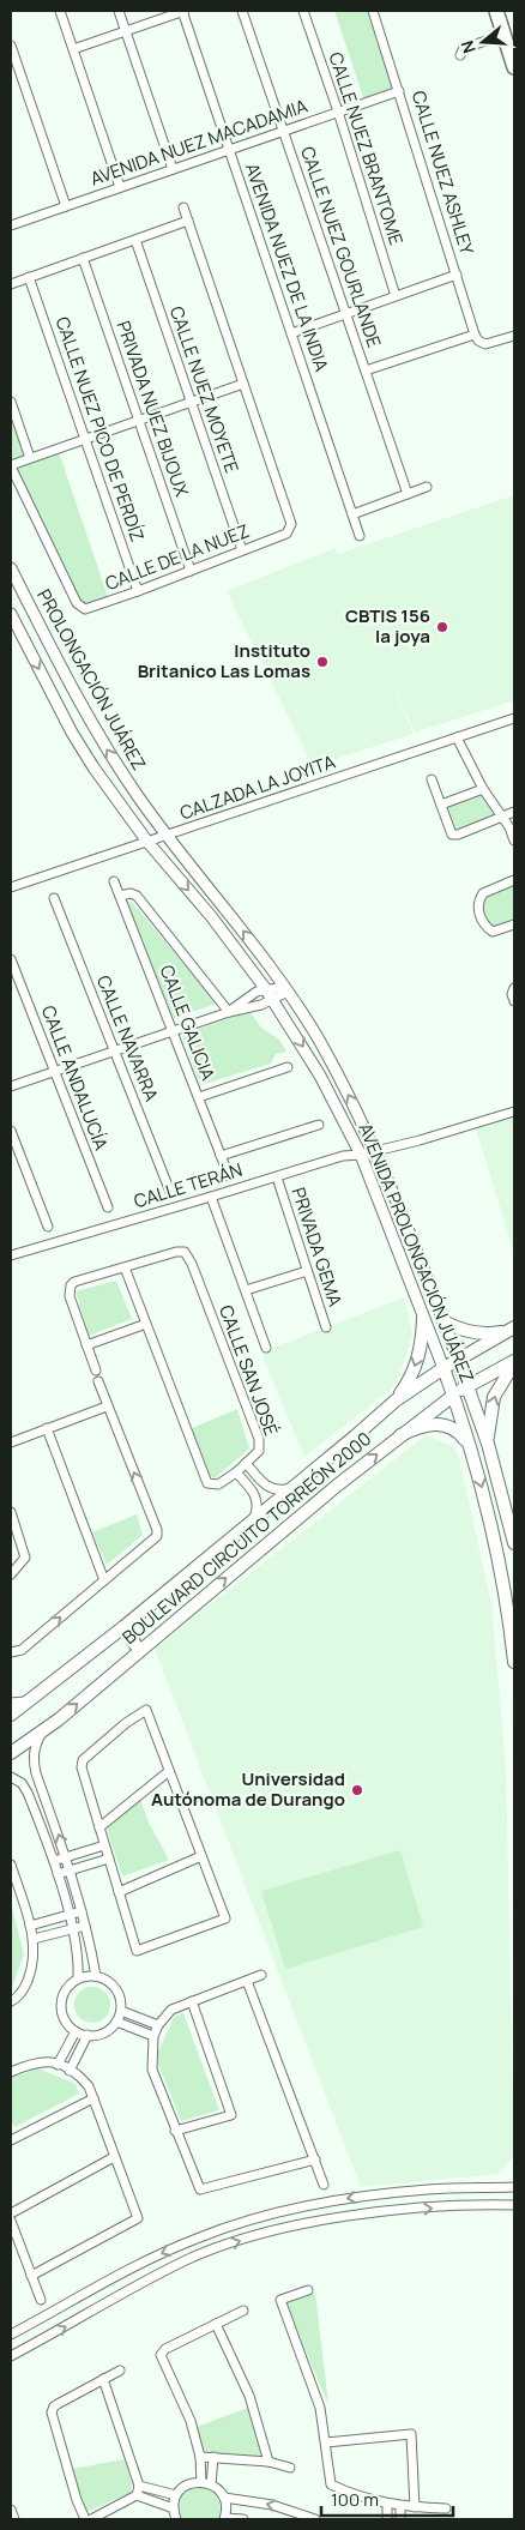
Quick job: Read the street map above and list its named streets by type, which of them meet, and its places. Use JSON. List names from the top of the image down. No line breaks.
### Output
{"streets":{"main road":["AVENIDA PROLONGACIÓN JUÁREZ","BOULEVARD CIRCUITO TORREÓN 2000"],"street":["AVENIDA NUEZ MACADAMIA","CALLE NUEZ BRANTOME","CALLE NUEZ ASHLEY","CALLE NUEZ GOURLANDE","AVENIDA NUEZ DE LA INDIA","CALLE NUEZ MOYETE","PRIVADA NUEZ BIJOUX","CALLE NUEZ PICO DE PERDÍZ","CALLE DE LA NUEZ","PROLONGACIÓN JUÁREZ","CALZADA LA JOYITA","CALLE GALICIA","CALLE NAVARRA","CALLE ANDALUCÍA","CALLE TERÁN","PRIVADA GEMA","CALLE SAN JOSÉ"]},"crossings":[["AVENIDA NUEZ MACADAMIA","CALLE NUEZ BRANTOME"],["AVENIDA NUEZ MACADAMIA","CALLE NUEZ ASHLEY"],["AVENIDA NUEZ MACADAMIA","CALLE NUEZ GOURLANDE"],["AVENIDA NUEZ MACADAMIA","AVENIDA NUEZ DE LA INDIA"],["CALLE NUEZ MOYETE","CALLE DE LA NUEZ"],["PRIVADA NUEZ BIJOUX","CALLE DE LA NUEZ"],["CALLE NUEZ PICO DE PERDÍZ","CALLE DE LA NUEZ"],["PROLONGACIÓN JUÁREZ","CALZADA LA JOYITA"],["PROLONGACIÓN JUÁREZ","AVENIDA PROLONGACIÓN JUÁREZ"],["CALZADA LA JOYITA","AVENIDA PROLONGACIÓN JUÁREZ"],["CALLE TERÁN","PRIVADA GEMA"],["CALLE TERÁN","AVENIDA PROLONGACIÓN JUÁREZ"],["CALLE TERÁN","CALLE SAN JOSÉ"],["AVENIDA PROLONGACIÓN JUÁREZ","BOULEVARD CIRCUITO TORREÓN 2000"]],"places":["CBTIS 156 la joya","Instituto Britanico Las Lomas","Universidad Autónoma de Durango"],"scale_bar":"100 m","north":"left"}
